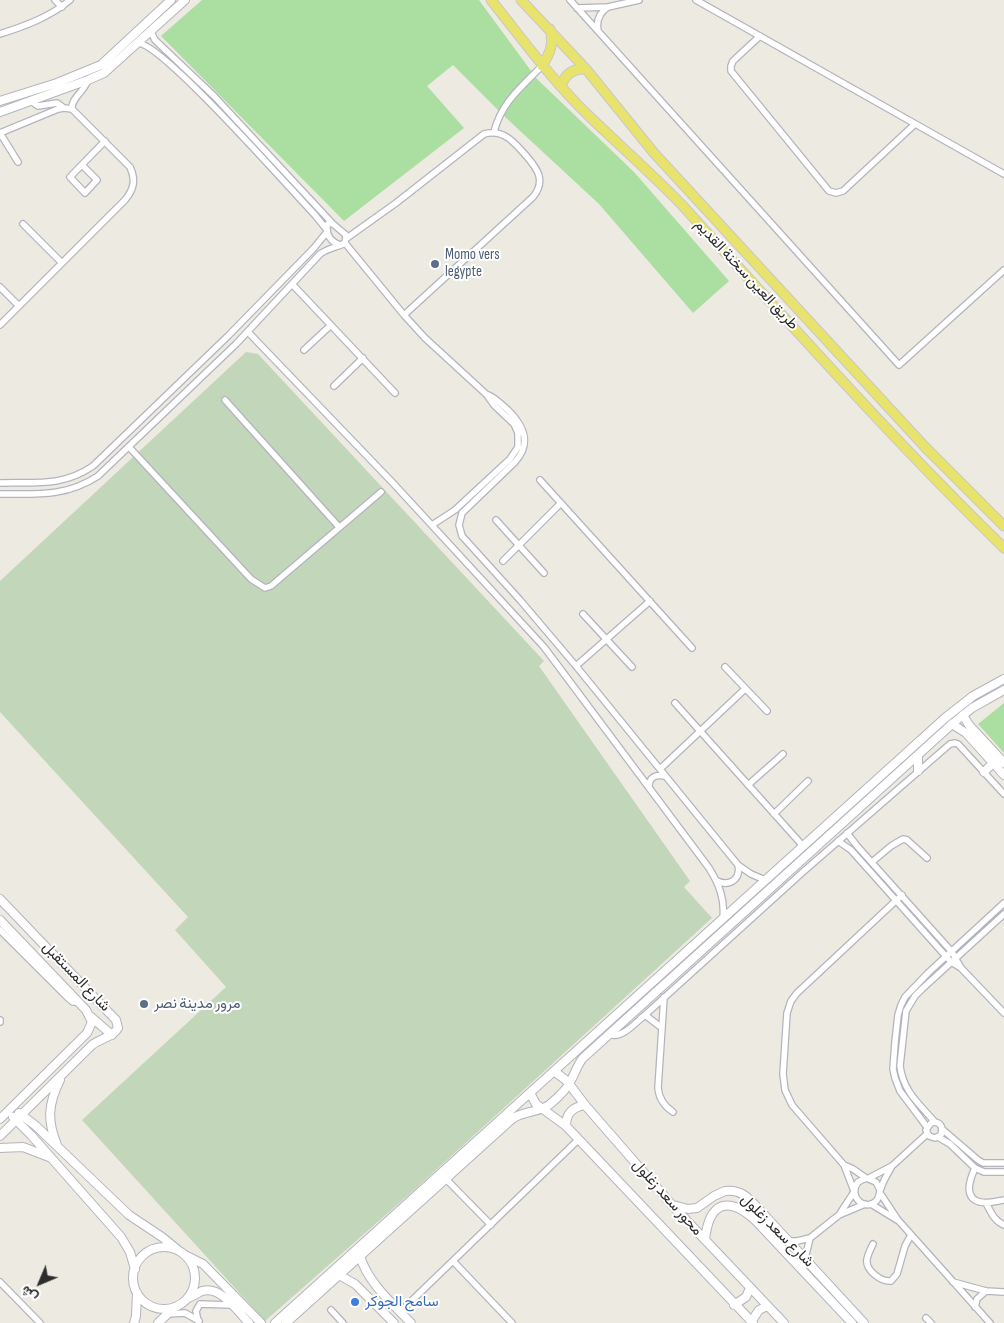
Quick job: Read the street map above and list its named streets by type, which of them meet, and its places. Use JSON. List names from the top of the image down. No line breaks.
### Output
{"streets":{"main road":["طريق العين سخنة القديم","شارع المستقبل","محور سعد زغلول","شارع سعد زغلول"]},"crossings":[["محور سعد زغلول","شارع سعد زغلول"]],"places":["Momo vers legypte","مرور مدينة نصر","سامح الجوكر"],"north":"bottom left"}
